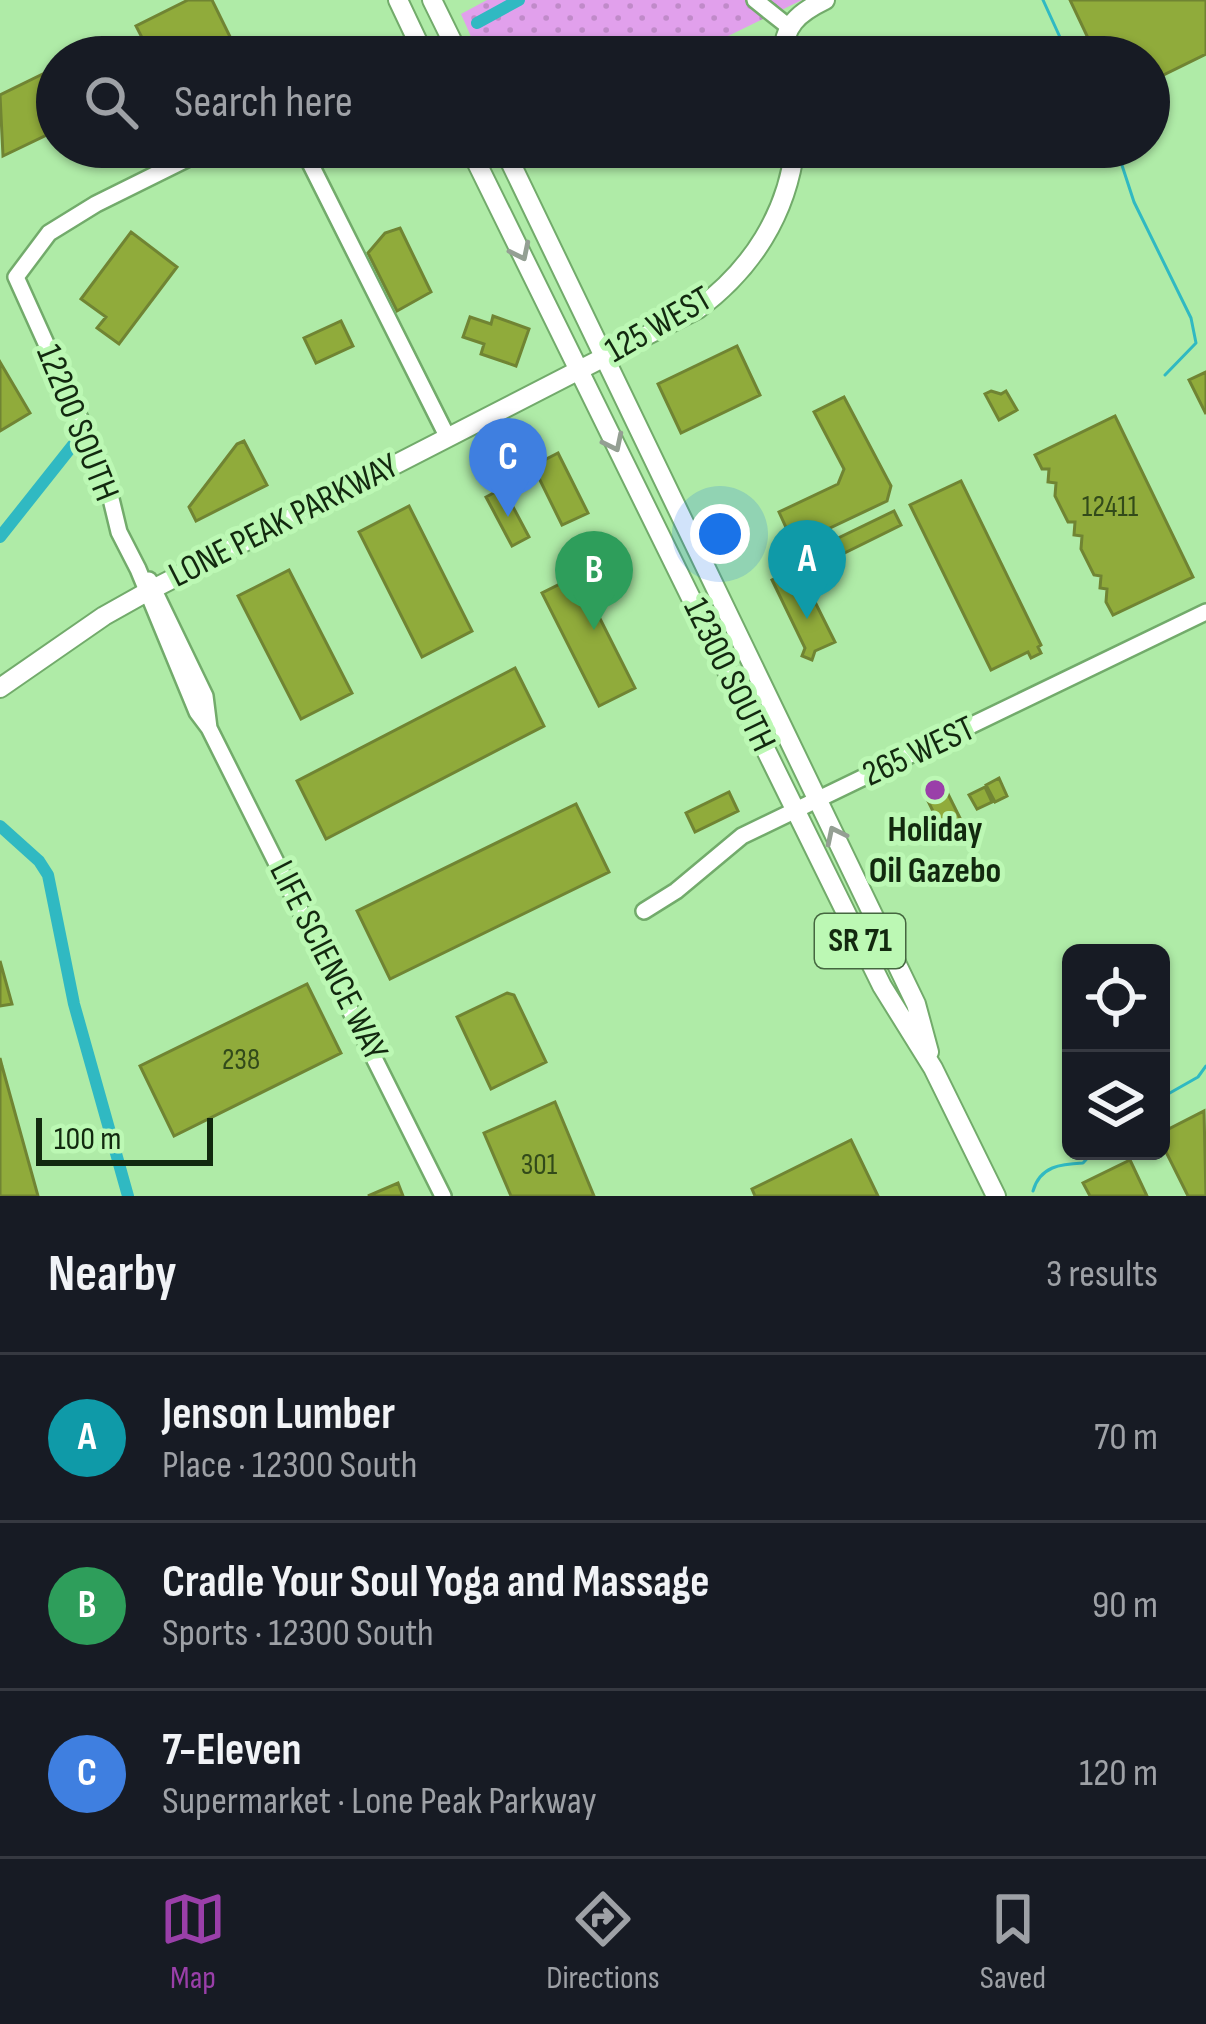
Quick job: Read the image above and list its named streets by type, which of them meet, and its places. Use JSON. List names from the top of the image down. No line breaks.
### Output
{"streets":{"main road":["125 WEST","LONE PEAK PARKWAY","12300 SOUTH","SR 71"],"street":["12200 SOUTH","265 WEST","LIFE SCIENCE WAY"]},"crossings":[["125 WEST","LONE PEAK PARKWAY"],["125 WEST","12300 SOUTH"],["12200 SOUTH","LONE PEAK PARKWAY"],["12200 SOUTH","LIFE SCIENCE WAY"],["LONE PEAK PARKWAY","12300 SOUTH"],["LONE PEAK PARKWAY","LIFE SCIENCE WAY"],["12300 SOUTH","265 WEST"]],"places":["Holiday Oil Gazebo"],"house_numbers":["12411","238","301"],"scale_bar":"100 m","page":{"search":"Search here","pins":["C","A","B"],"scale":"100 m","heading":["Nearby","3 results"],"list":[{"mark":"A","name":"Jenson Lumber","note":"Place · 12300 South","value":"70 m"},{"mark":"B","name":"Cradle Your Soul Yoga and Massage","note":"Sports · 12300 South","value":"90 m"},{"mark":"C","name":"7-Eleven","note":"Supermarket · Lone Peak Parkway","value":"120 m"}],"nav":["Map","Directions","Saved"]}}
